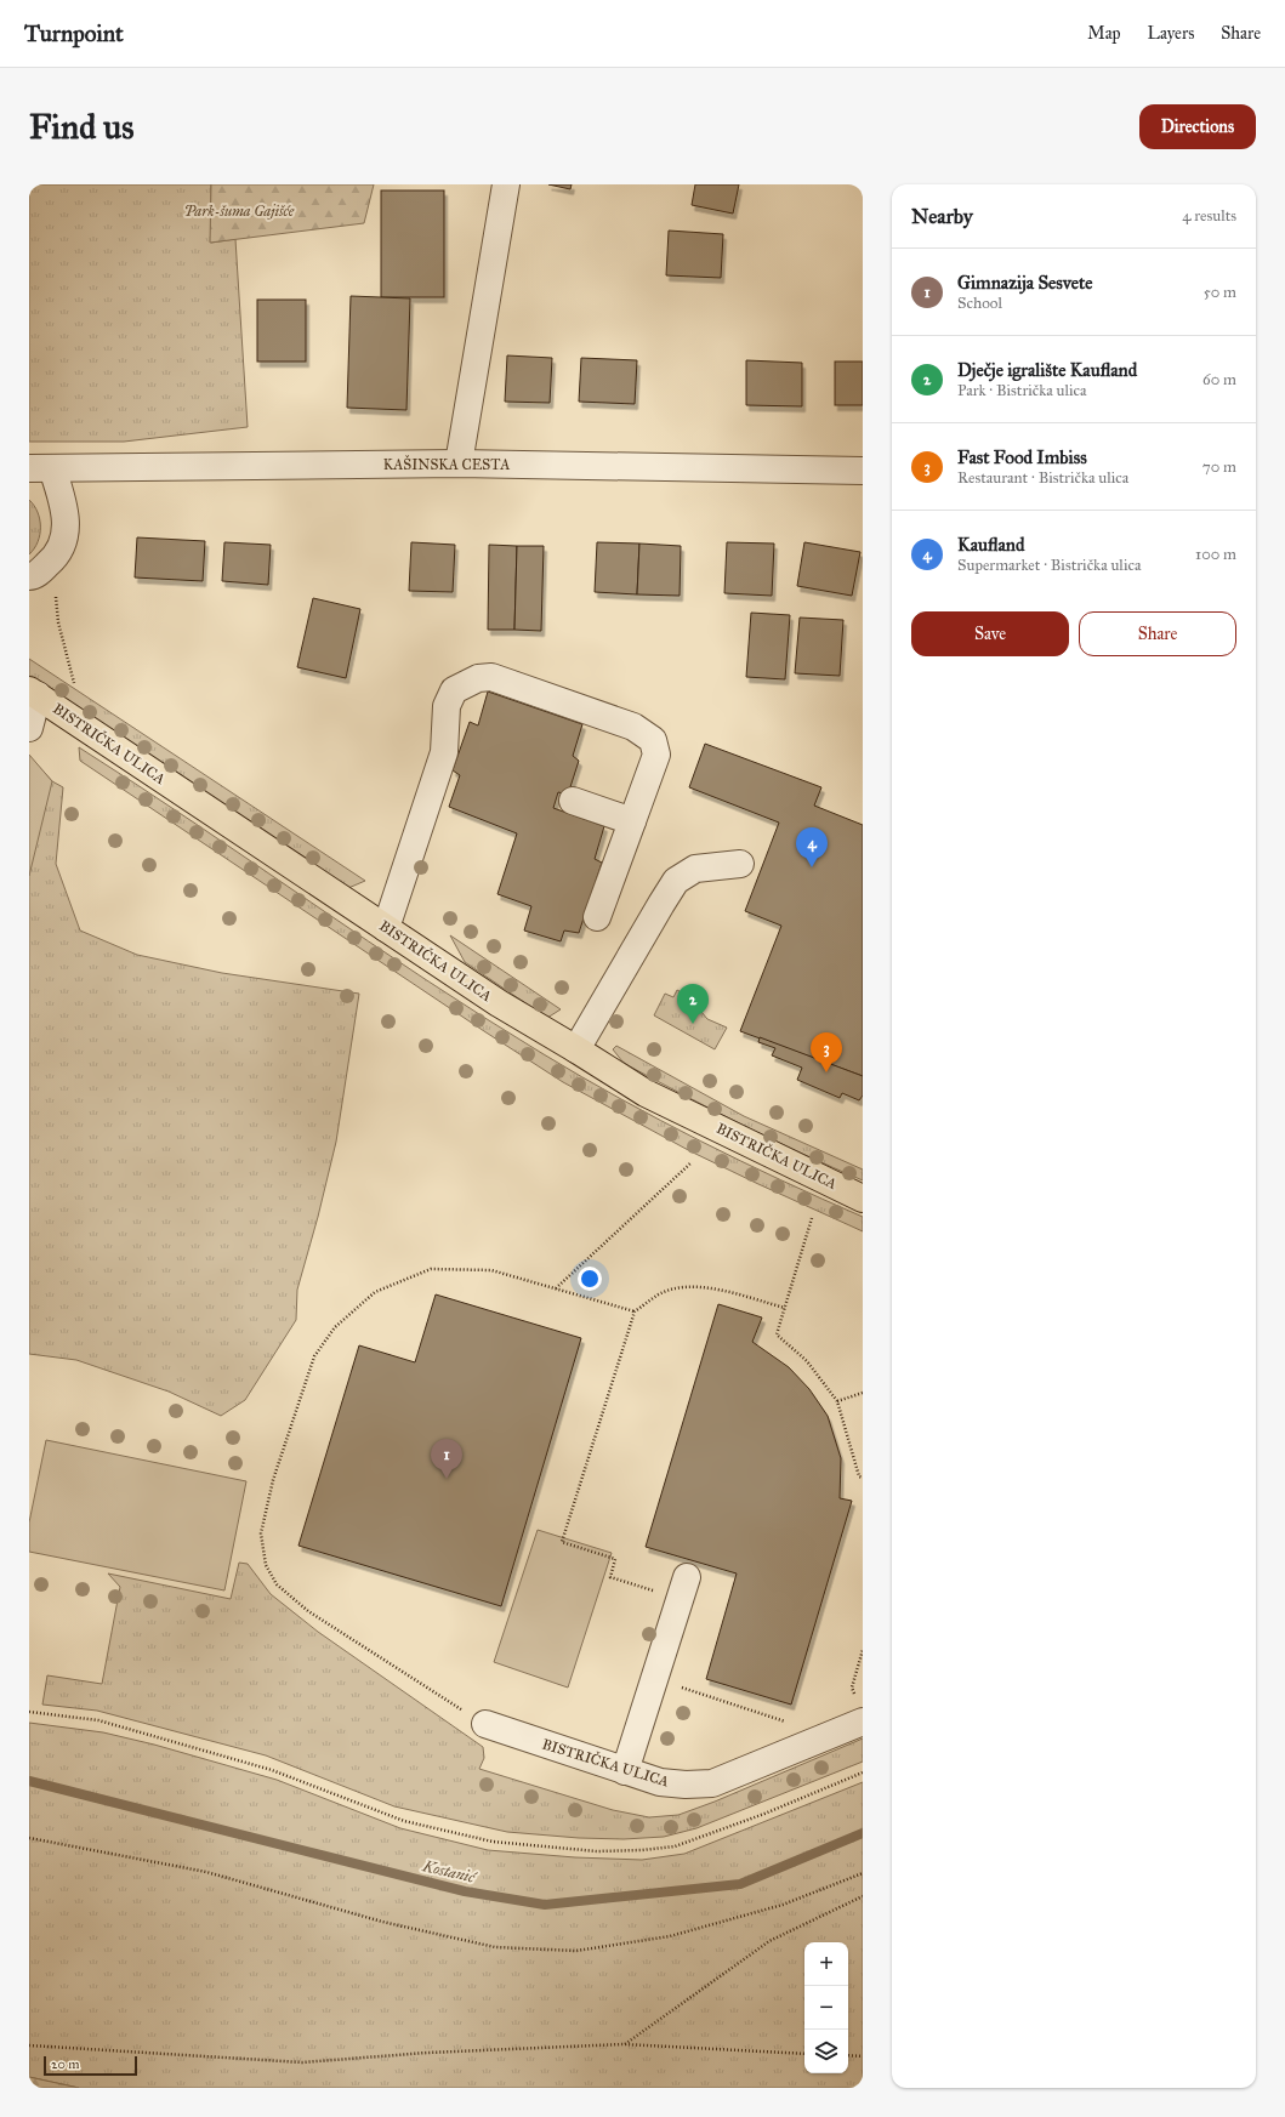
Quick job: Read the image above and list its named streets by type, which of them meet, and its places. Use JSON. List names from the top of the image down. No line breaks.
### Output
{"streets":{"main road":["BISTRIČKA ULICA"],"street":["KAŠINSKA CESTA"]},"water":["Kostanić"],"parks":["Park-šuma Gajišće"],"scale_bar":"20 m","page":{"header":"Turnpoint","nav":["Map","Layers","Share"],"buttons":["Directions",["Save","Share"]],"title":"Find us","heading":["Nearby","4 results"],"list":[{"mark":"1","name":"Gimnazija Sesvete","note":"School","value":"50 m"},{"mark":"2","name":"Dječje igralište Kaufland","note":"Park · Bistrička ulica","value":"60 m"},{"mark":"3","name":"Fast Food Imbiss","note":"Restaurant · Bistrička ulica","value":"70 m"},{"mark":"4","name":"Kaufland","note":"Supermarket · Bistrička ulica","value":"100 m"}],"pins":["4","2","3","1"],"map_buttons":["+","−"],"scale":"20 m"}}
